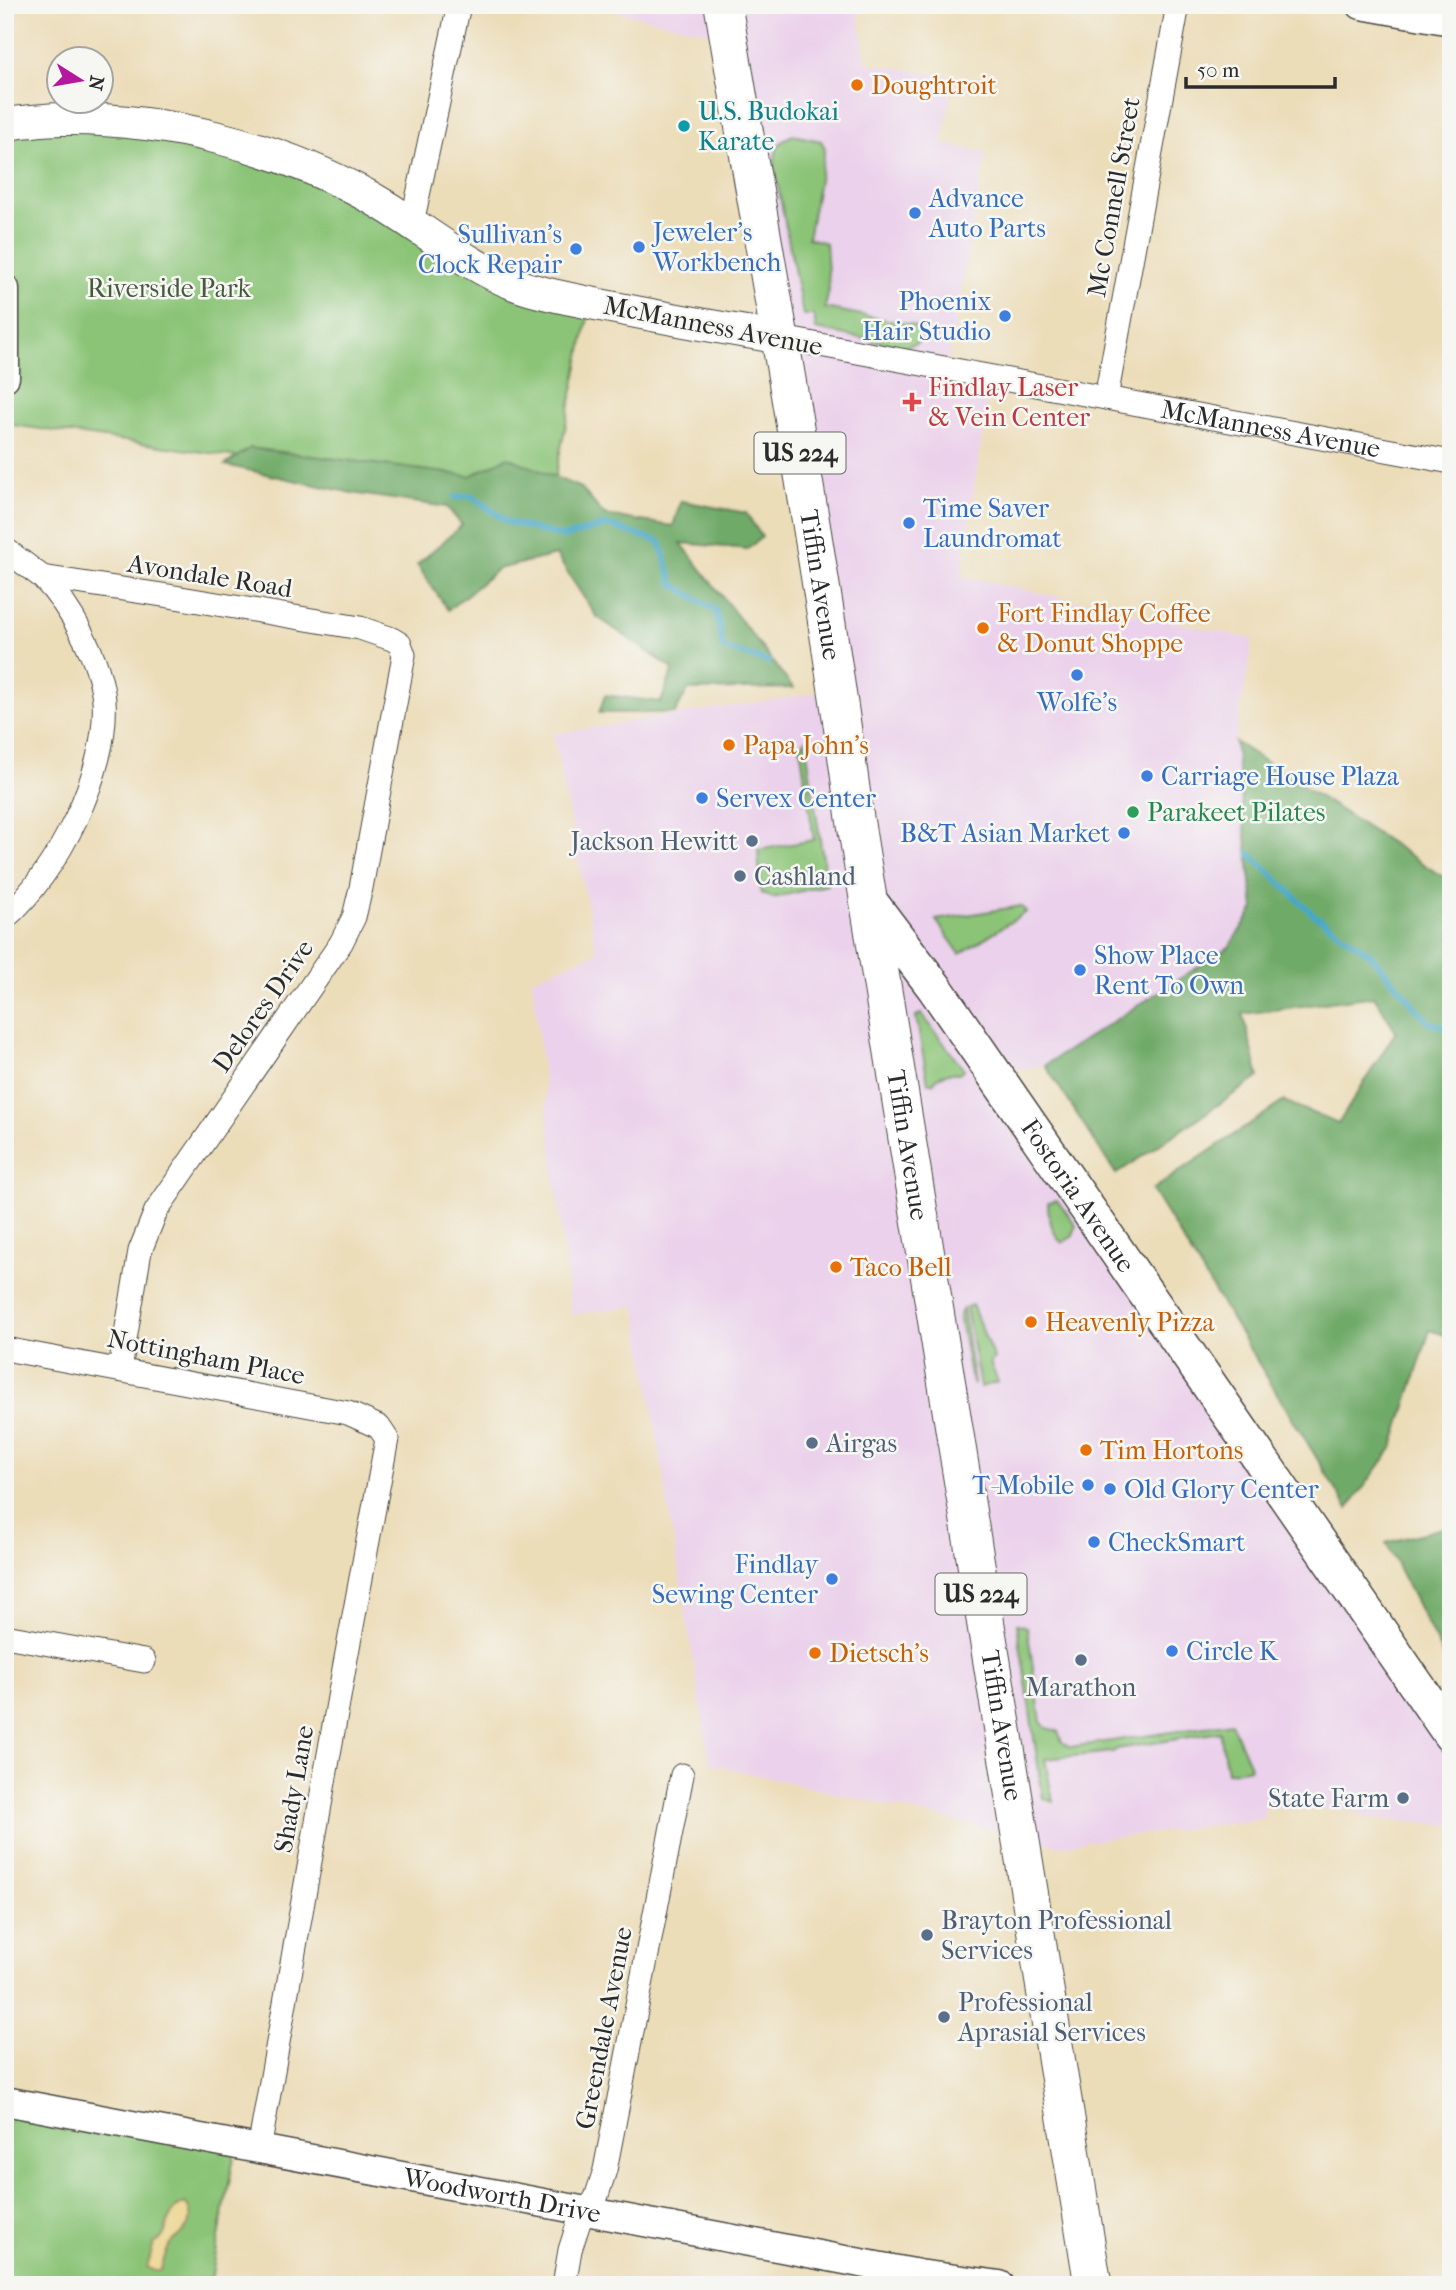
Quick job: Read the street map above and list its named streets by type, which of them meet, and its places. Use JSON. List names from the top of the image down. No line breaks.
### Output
{"streets":{"highway":["US 224","Tiffin Avenue"],"main road":["McManness Avenue","Fostoria Avenue"],"street":["Mc Connell Street","Avondale Road","Delores Drive","Nottingham Place","Shady Lane","Greendale Avenue","Woodworth Drive"]},"crossings":[["Mc Connell Street","McManness Avenue"],["McManness Avenue","Tiffin Avenue"],["Avondale Road","Delores Drive"],["Tiffin Avenue","Fostoria Avenue"],["Delores Drive","Nottingham Place"],["Nottingham Place","Shady Lane"],["Shady Lane","Woodworth Drive"],["Greendale Avenue","Woodworth Drive"]],"parks":["Riverside Park"],"places":{"other":["Doughtroit","U.S. Budokai Karate","Advance Auto Parts","Jeweler's Workbench","Sullivan's Clock Repair","Phoenix Hair Studio","Time Saver Laundromat","Fort Findlay Coffee & Donut Shoppe","Wolfe's","Papa John's","Carriage House Plaza","Servex Center","Parakeet Pilates","B&T Asian Market","Jackson Hewitt","Cashland","Show Place Rent To Own","Taco Bell","Heavenly Pizza","Airgas","Tim Hortons","T-Mobile","Old Glory Center","CheckSmart","Findlay Sewing Center","Circle K","Dietsch's","Marathon","State Farm","Brayton Professional Services","Professional Aprasial Services"],"health":["Findlay Laser & Vein Center"]},"scale_bar":"50 m","north":"right"}
